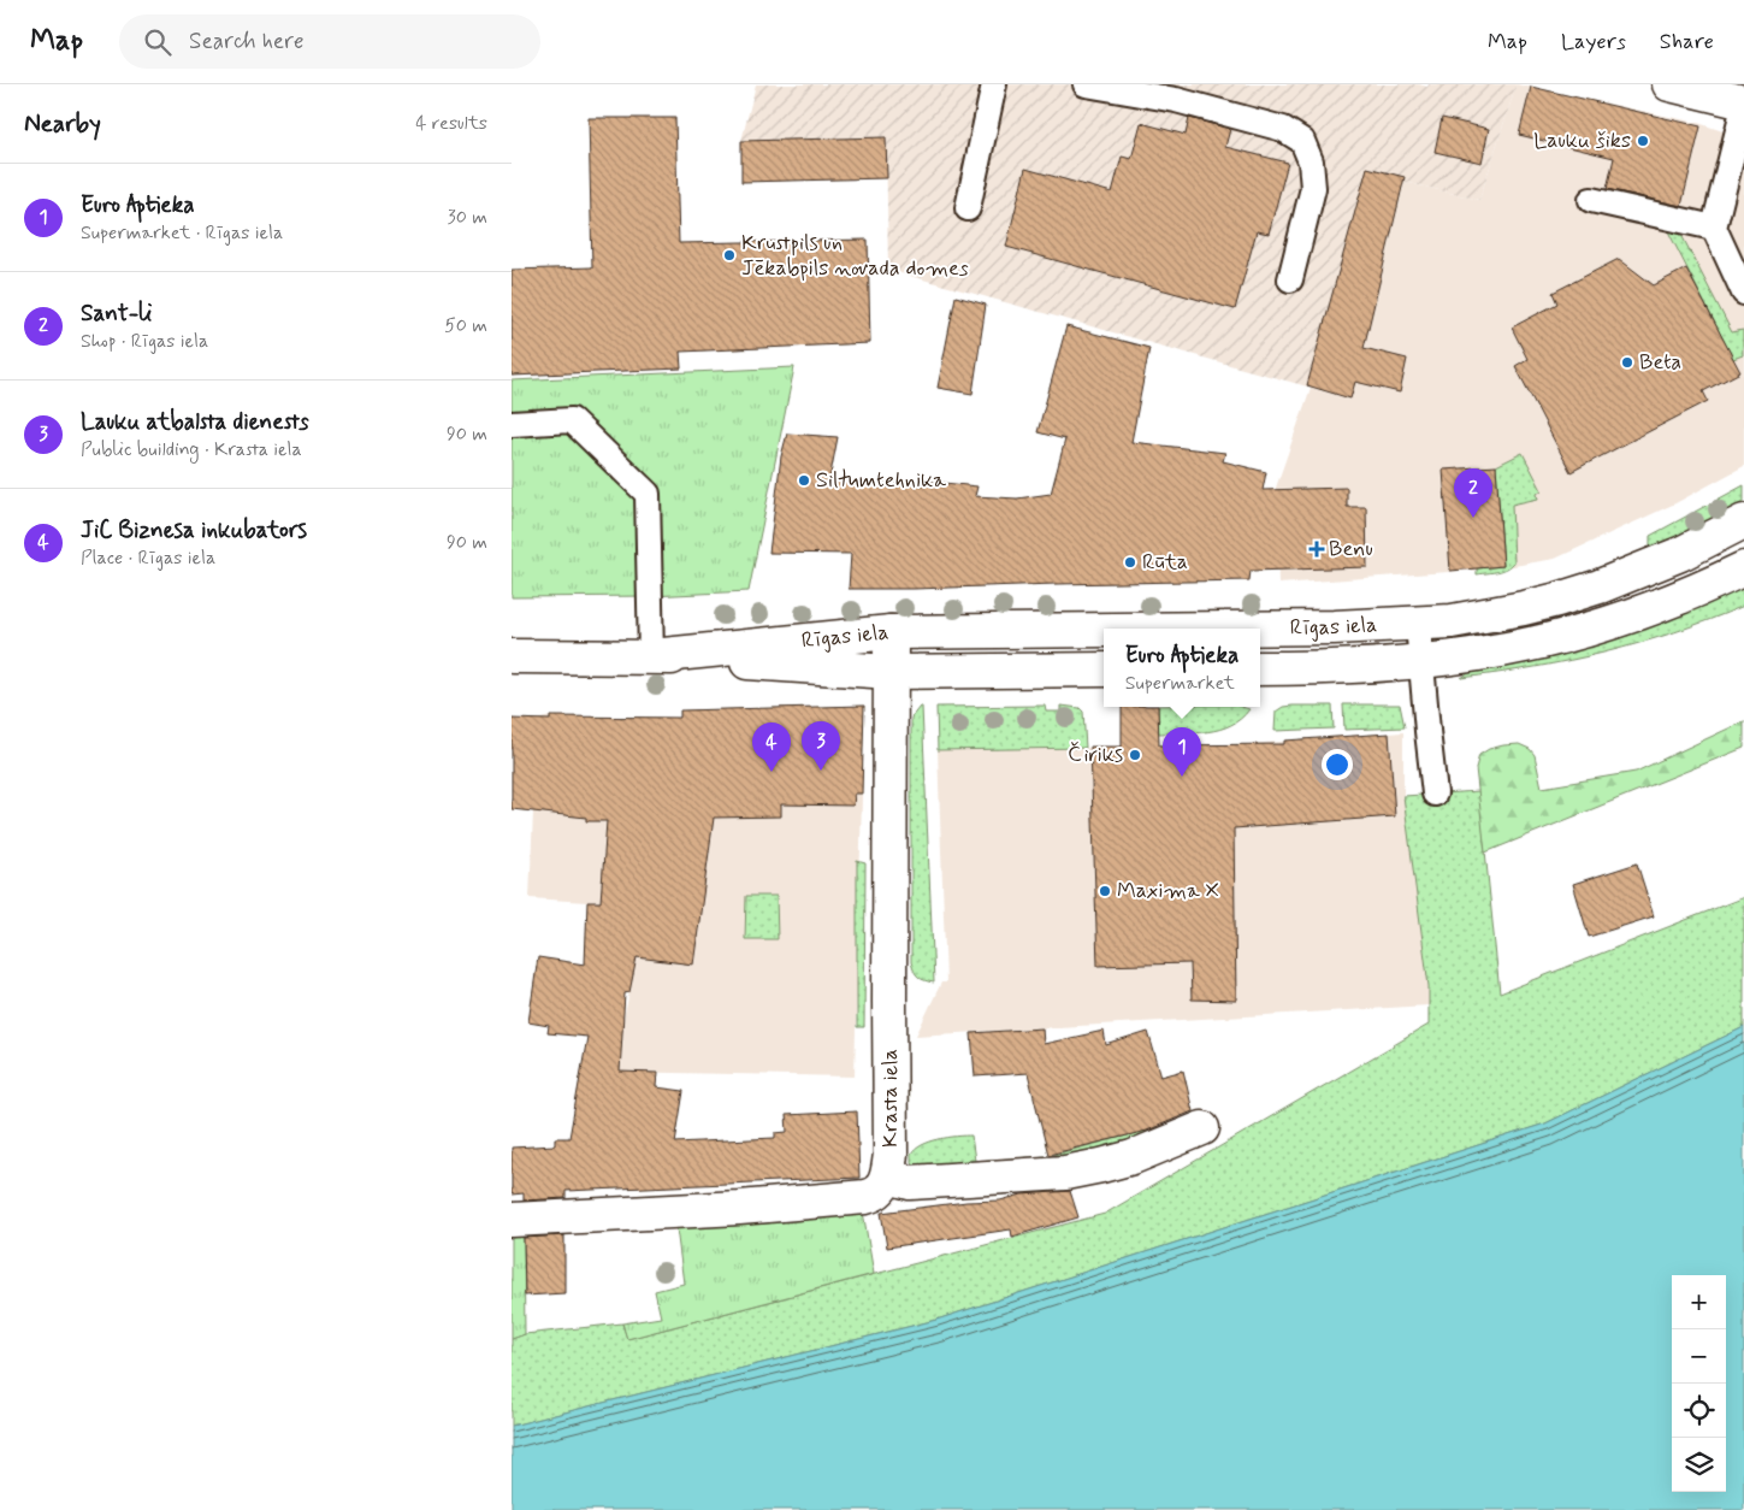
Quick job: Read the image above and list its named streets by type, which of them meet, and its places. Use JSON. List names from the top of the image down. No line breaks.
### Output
{"streets":{"main road":["Rīgas iela","Krasta iela"]},"crossings":[["Rīgas iela","Krasta iela"]],"places":{"other":["Lauku šiks","Krustpils un Jēkabpils novada domes","Beta","Siltumtehnika","Rūta","Čiriks","Maxima X"],"health":["Benu"]},"page":{"header":"Map","search":"Search here","nav":["Map","Layers","Share"],"heading":["Nearby","4 results"],"list":[{"mark":"1","name":"Euro Aptieka","note":"Supermarket · Rīgas iela","value":"30 m"},{"mark":"2","name":"Sant-li","note":"Shop · Rīgas iela","value":"50 m"},{"mark":"3","name":"Lauku atbalsta dienests","note":"Public building · Krasta iela","value":"90 m"},{"mark":"4","name":"JiC Biznesa inkubators","note":"Place · Rīgas iela","value":"90 m"}],"pins":["2","3","4","1"],"popup":["Euro Aptieka","Supermarket"],"map_buttons":["+","−"]}}
